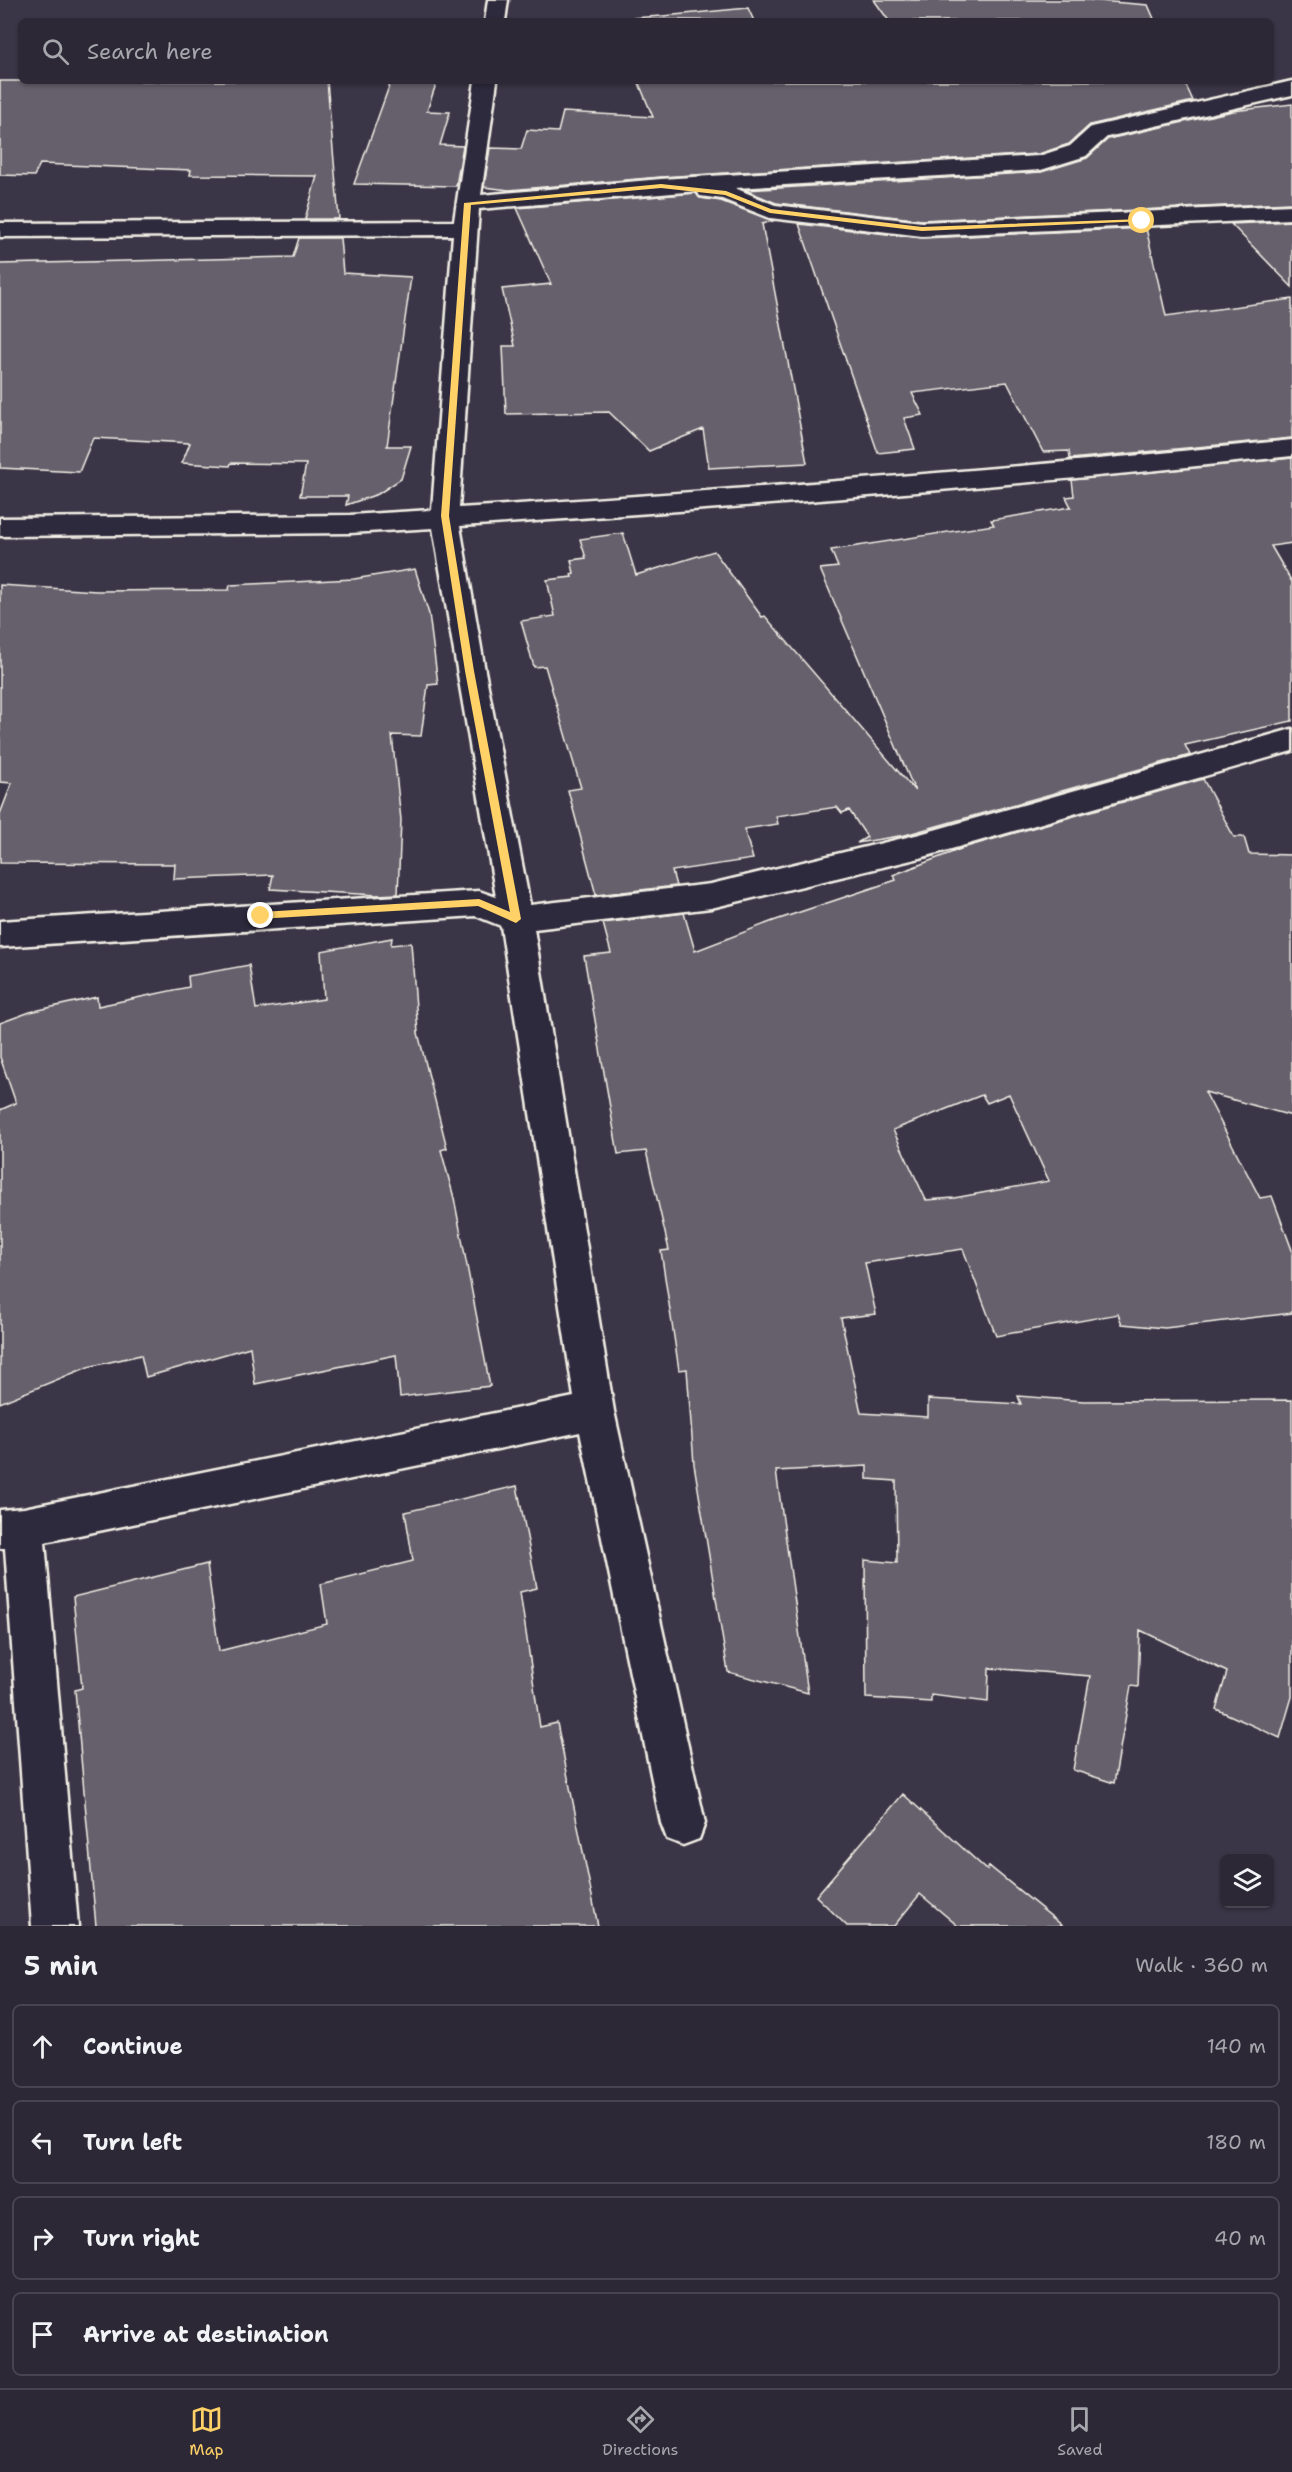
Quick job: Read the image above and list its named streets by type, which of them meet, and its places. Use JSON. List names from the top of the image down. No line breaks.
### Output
{"page":{"search":"Search here","heading":["5 min","Walk · 360 m"],"list":[["Continue","140 m"],["Turn left","180 m"],["Turn right","40 m"],"Arrive at destination"],"nav":["Map","Directions","Saved"]}}
